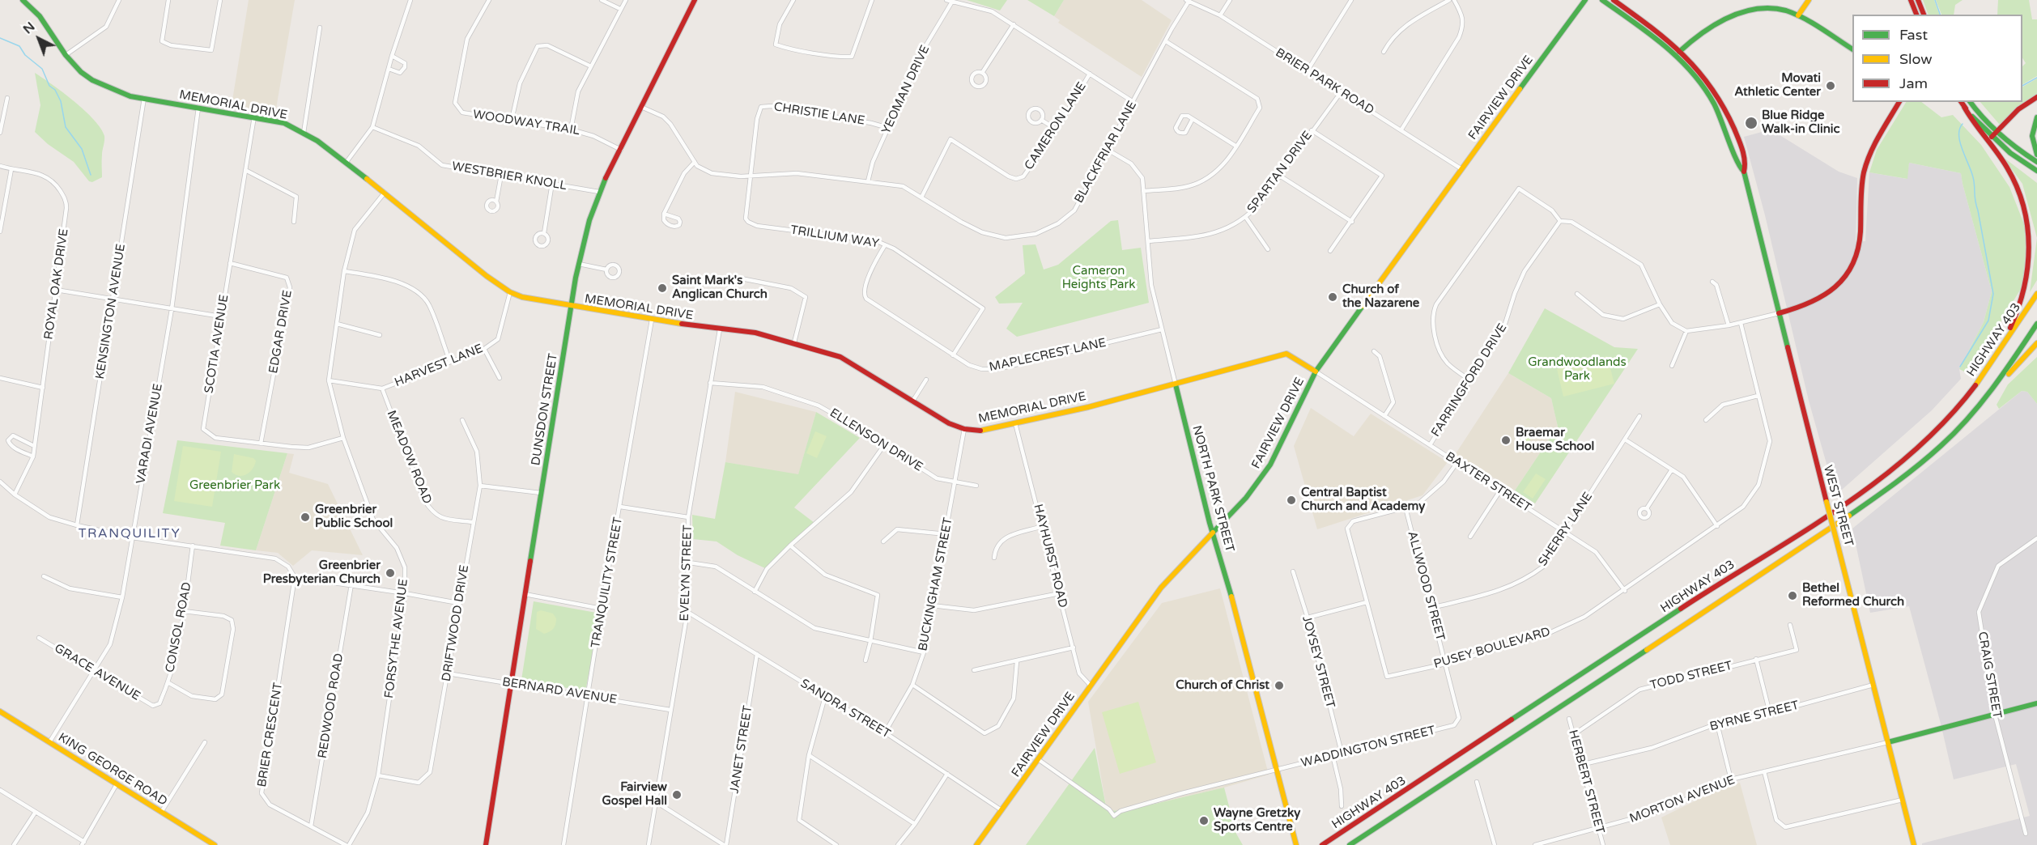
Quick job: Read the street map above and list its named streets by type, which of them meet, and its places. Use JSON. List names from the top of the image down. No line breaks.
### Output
{"streets":{"main road":["FAIRVIEW DRIVE","MEMORIAL DRIVE","HIGHWAY 403","DUNSDON STREET","NORTH PARK STREET","WEST STREET","KING GEORGE ROAD"],"street":["BRIER PARK ROAD","YEOMAN DRIVE","CHRISTIE LANE","WOODWAY TRAIL","CAMERON LANE","BLACKFRIAR LANE","SPARTAN DRIVE","WESTBRIER KNOLL","TRILLIUM WAY","ROYAL OAK DRIVE","KENSINGTON AVENUE","EDGAR DRIVE","SCOTIA AVENUE","MAPLECREST LANE","HARVEST LANE","FARRINGFORD DRIVE","VARADI AVENUE","ELLENSON DRIVE","MEADOW ROAD","BAXTER STREET","SHERRY LANE","HAYHURST ROAD","EVELYN STREET","TRANQUILITY STREET","BUCKINGHAM STREET","ALLWOOD STREET","DRIFTWOOD DRIVE","CONSOL ROAD","FORSYTHE AVENUE","PUSEY BOULEVARD","JOYSEY STREET","GRACE AVENUE","CRAIG STREET","TODD STREET","BERNARD AVENUE","REDWOOD ROAD","SANDRA STREET","BYRNE STREET","BRIER CRESCENT","WADDINGTON STREET","JANET STREET","HERBERT STREET","MORTON AVENUE"]},"crossings":[["BRIER PARK ROAD","FAIRVIEW DRIVE"],["BRIER PARK ROAD","BLACKFRIAR LANE"],["BRIER PARK ROAD","SPARTAN DRIVE"],["YEOMAN DRIVE","CHRISTIE LANE"],["YEOMAN DRIVE","BLACKFRIAR LANE"],["FAIRVIEW DRIVE","MEMORIAL DRIVE"],["FAIRVIEW DRIVE","BAXTER STREET"],["FAIRVIEW DRIVE","NORTH PARK STREET"],["FAIRVIEW DRIVE","HAYHURST ROAD"],["FAIRVIEW DRIVE","SANDRA STREET"],["FAIRVIEW DRIVE","WADDINGTON STREET"],["MEMORIAL DRIVE","KENSINGTON AVENUE"],["MEMORIAL DRIVE","SCOTIA AVENUE"],["MEMORIAL DRIVE","HARVEST LANE"],["MEMORIAL DRIVE","DUNSDON STREET"],["MEMORIAL DRIVE","VARADI AVENUE"],["MEMORIAL DRIVE","BAXTER STREET"],["MEMORIAL DRIVE","NORTH PARK STREET"],["MEMORIAL DRIVE","HAYHURST ROAD"],["MEMORIAL DRIVE","EVELYN STREET"],["MEMORIAL DRIVE","TRANQUILITY STREET"],["MEMORIAL DRIVE","BUCKINGHAM STREET"],["MEMORIAL DRIVE","FORSYTHE AVENUE"],["CHRISTIE LANE","BLACKFRIAR LANE"],["CHRISTIE LANE","TRILLIUM WAY"],["WOODWAY TRAIL","DUNSDON STREET"],["CAMERON LANE","BLACKFRIAR LANE"],["BLACKFRIAR LANE","TRILLIUM WAY"],["BLACKFRIAR LANE","DUNSDON STREET"],["BLACKFRIAR LANE","NORTH PARK STREET"],["SPARTAN DRIVE","NORTH PARK STREET"],["WESTBRIER KNOLL","DUNSDON STREET"],["TRILLIUM WAY","MAPLECREST LANE"],["EDGAR DRIVE","SCOTIA AVENUE"],["SCOTIA AVENUE","FORSYTHE AVENUE"],["MAPLECREST LANE","NORTH PARK STREET"],["HARVEST LANE","MEADOW ROAD"],["HARVEST LANE","FORSYTHE AVENUE"],["FARRINGFORD DRIVE","BAXTER STREET"],["DUNSDON STREET","BERNARD AVENUE"],["VARADI AVENUE","GRACE AVENUE"],["VARADI AVENUE","KING GEORGE ROAD"],["ELLENSON DRIVE","EVELYN STREET"],["ELLENSON DRIVE","BUCKINGHAM STREET"],["MEADOW ROAD","DRIFTWOOD DRIVE"],["BAXTER STREET","SHERRY LANE"],["BAXTER STREET","PUSEY BOULEVARD"],["NORTH PARK STREET","WADDINGTON STREET"],["WEST STREET","BYRNE STREET"],["WEST STREET","MORTON AVENUE"],["SHERRY LANE","ALLWOOD STREET"],["EVELYN STREET","BERNARD AVENUE"],["EVELYN STREET","SANDRA STREET"],["TRANQUILITY STREET","BERNARD AVENUE"],["BUCKINGHAM STREET","SANDRA STREET"],["ALLWOOD STREET","PUSEY BOULEVARD"],["ALLWOOD STREET","WADDINGTON STREET"],["DRIFTWOOD DRIVE","FORSYTHE AVENUE"],["DRIFTWOOD DRIVE","BERNARD AVENUE"],["CONSOL ROAD","GRACE AVENUE"],["FORSYTHE AVENUE","BRIER CRESCENT"],["JOYSEY STREET","WADDINGTON STREET"],["TODD STREET","HERBERT STREET"],["REDWOOD ROAD","BRIER CRESCENT"],["SANDRA STREET","JANET STREET"],["BYRNE STREET","HERBERT STREET"],["HERBERT STREET","MORTON AVENUE"]],"districts":["TRANQUILITY"],"parks":["Cameron Heights Park","Grandwoodlands Park","Greenbrier Park"],"places":["Movati Athletic Center","Blue Ridge Walk-in Clinic","Saint Mark's Anglican Church","Church of the Nazarene","Braemar House School","Central Baptist Church and Academy","Greenbrier Public School","Greenbrier Presbyterian Church","Bethel Reformed Church","Church of Christ","Fairview Gospel Hall","Wayne Gretzky Sports Centre"],"legend":["Fast","Slow","Jam"],"north":"top left"}
